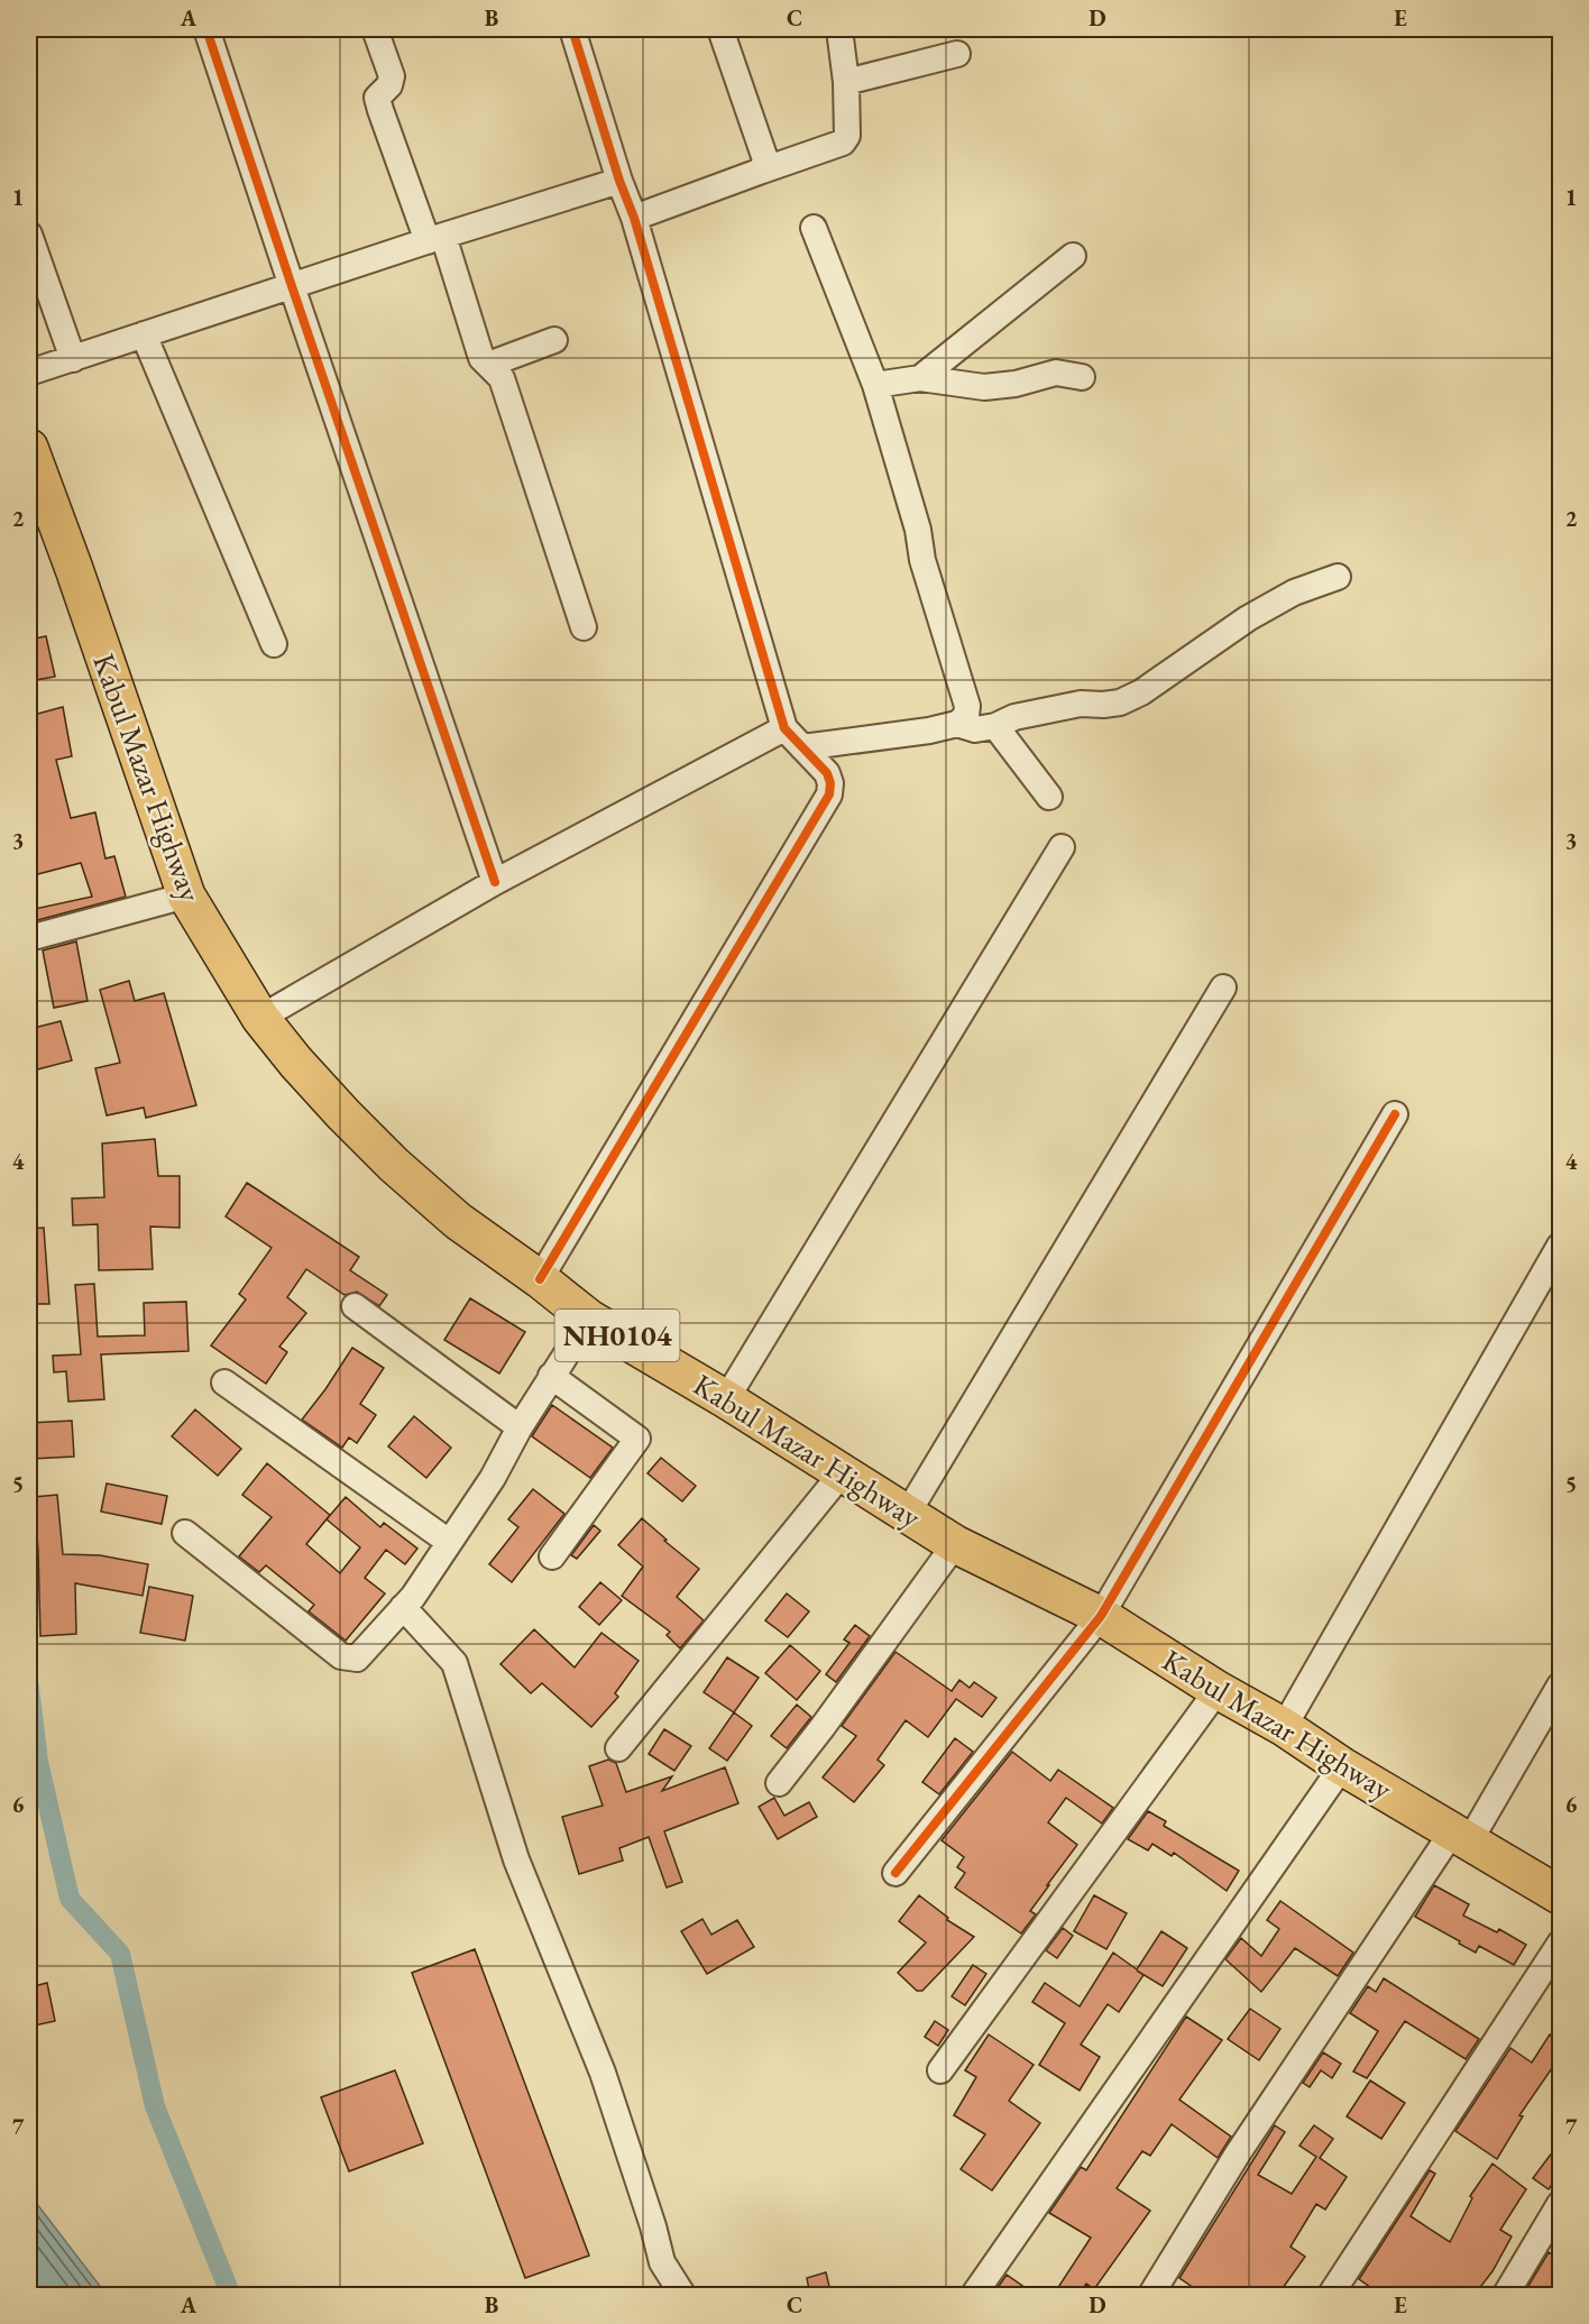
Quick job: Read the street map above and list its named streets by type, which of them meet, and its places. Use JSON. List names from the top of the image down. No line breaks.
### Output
{"streets":{"highway":["Kabul Mazar Highway","NH0104"]},"grid":{"columns":["A","B","C","D","E"],"rows":["1","2","3","4","5","6","7"]}}
